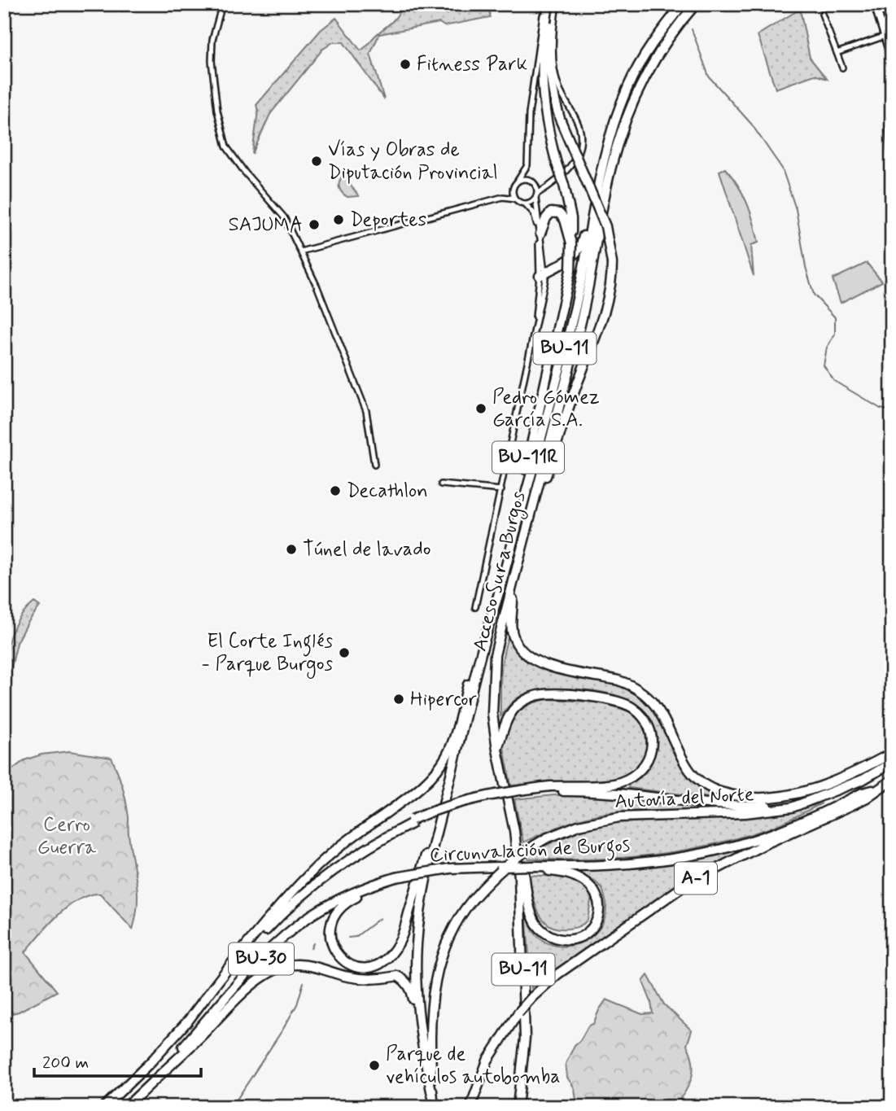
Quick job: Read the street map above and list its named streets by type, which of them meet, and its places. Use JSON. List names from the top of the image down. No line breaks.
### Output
{"streets":{"highway":["BU-11","BU-11R","Acceso Sur a Burgos","Autovía del Norte","Circunvalación de Burgos","A-1","BU-30"]},"crossings":[["BU-11R","Acceso Sur a Burgos"],["Acceso Sur a Burgos","Autovía del Norte"],["Autovía del Norte","Circunvalación de Burgos"],["Circunvalación de Burgos","A-1"]],"parks":["Cerro Guerra"],"places":["Fitness Park","Vías y Obras de Diputación Provincial","Deportes","SAJUMA","Pedro Gómez García S.A.","Decathlon","Túnel de lavado","El Corte Inglés - Parque Burgos","Hipercor","Parque de vehículos autobomba"],"scale_bar":"200 m"}
